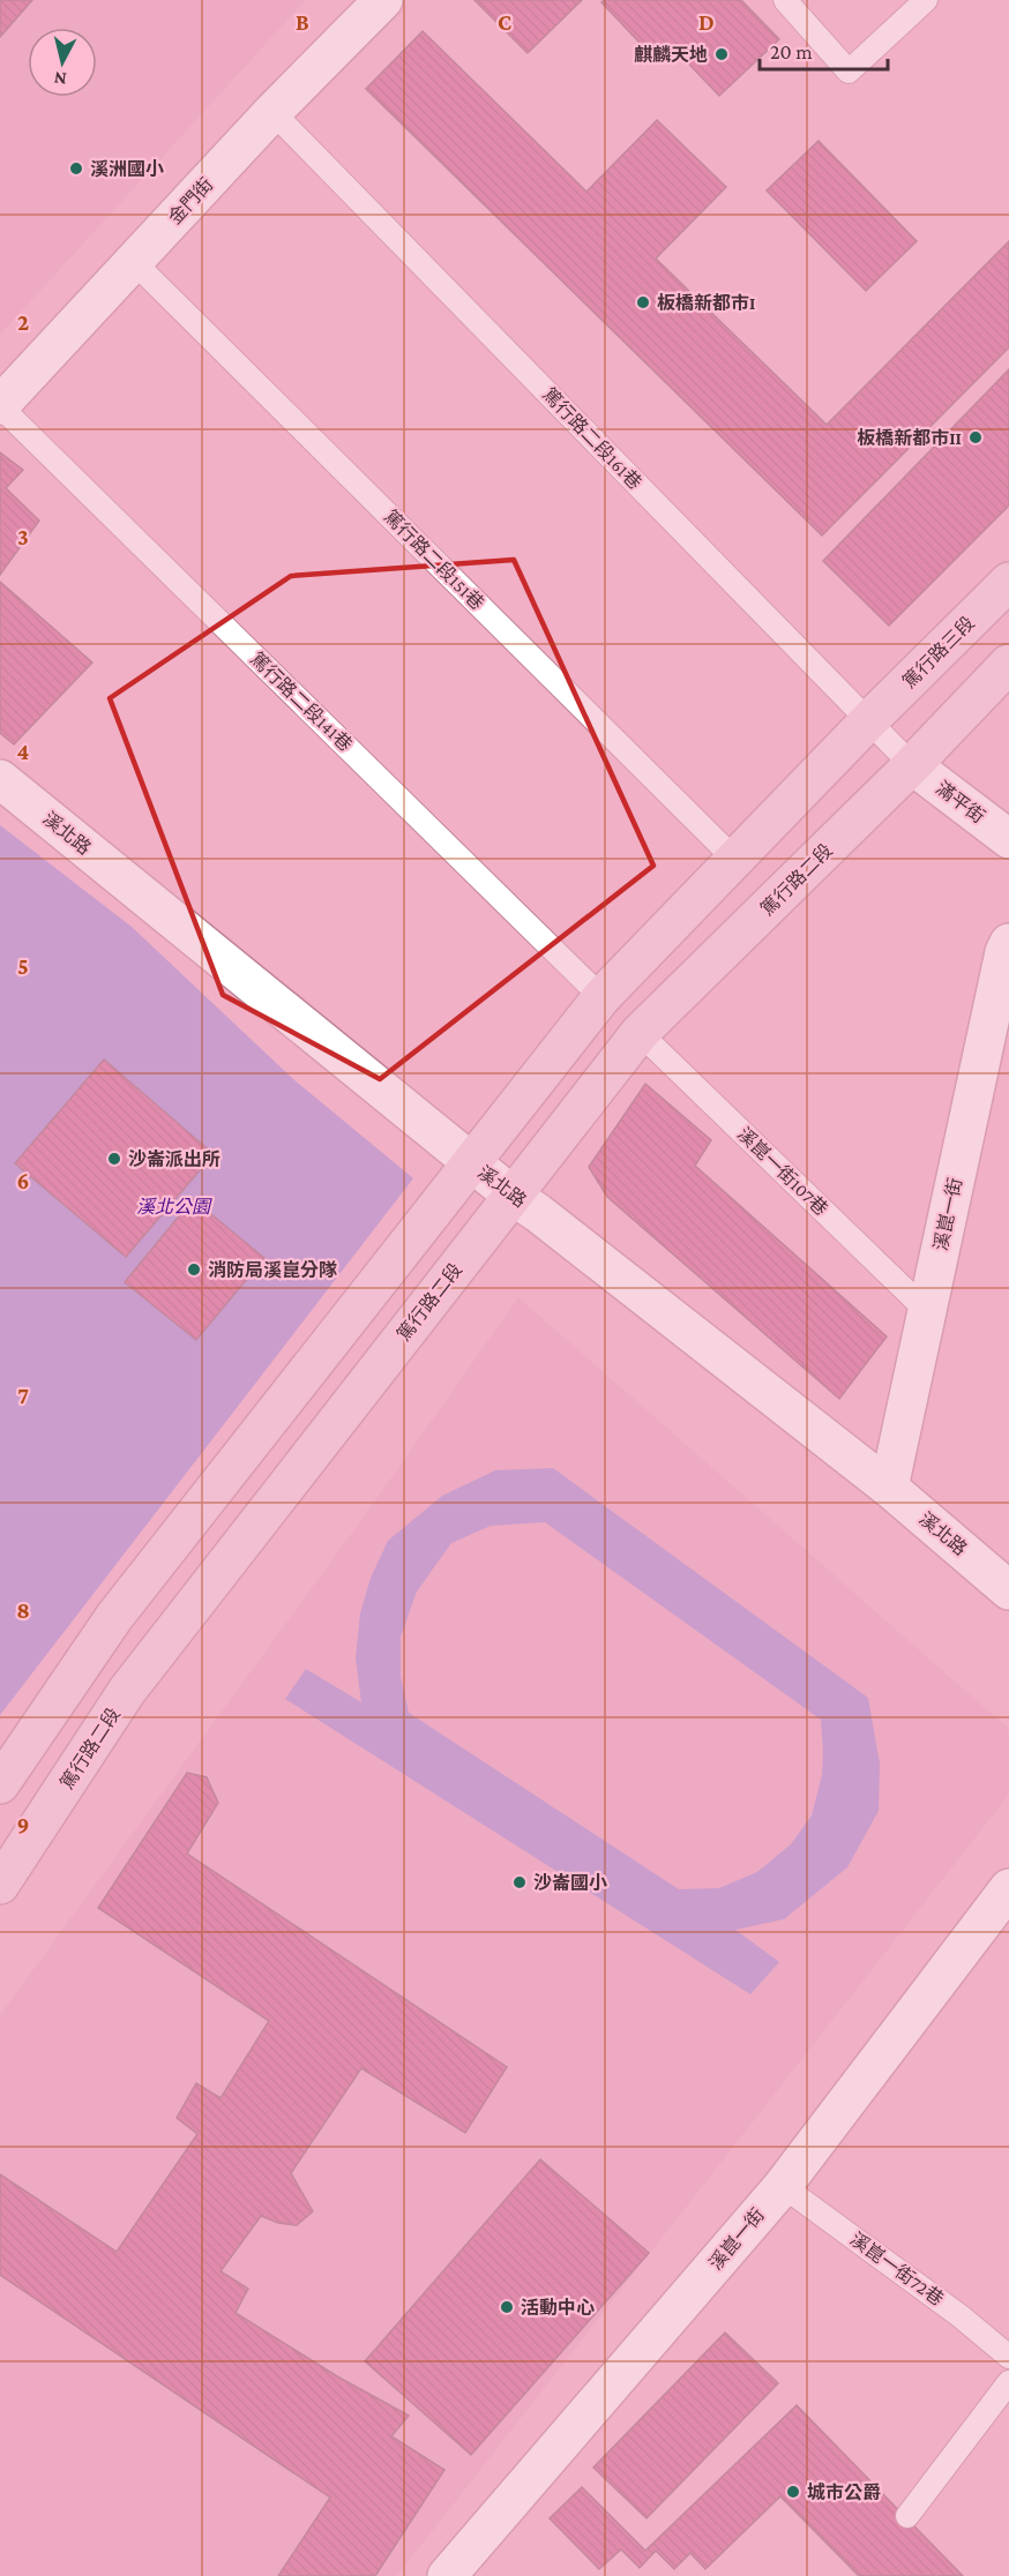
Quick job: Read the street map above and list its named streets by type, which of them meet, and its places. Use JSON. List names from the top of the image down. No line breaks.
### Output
{"streets":{"street":["金門街","篤行路三段","滿平街","溪北路","篤行路二段","溪崑一街"],"lane":["篤行路二段161巷","篤行路二段151巷","篤行路二段141巷","溪崑一街107巷","溪崑一街72巷"]},"crossings":[["金門街","篤行路二段161巷"],["金門街","篤行路二段151巷"],["金門街","篤行路二段141巷"],["篤行路二段161巷","篤行路三段"],["篤行路二段161巷","滿平街"],["篤行路二段161巷","篤行路二段"],["滿平街","篤行路二段"],["溪北路","篤行路二段"],["溪北路","溪崑一街"],["篤行路二段","溪崑一街107巷"],["溪崑一街107巷","溪崑一街"],["溪崑一街","溪崑一街72巷"]],"parks":["溪北公園"],"places":["麒麟天地","溪洲國小","板橋新都市I","板橋新都市II","沙崙派出所","消防局溪崑分隊","沙崙國小","活動中心","城市公爵"],"scale_bar":"20 m","north":"bottom","grid":{"columns":["B","C","D"],"rows":["2","3","4","5","6","7","8","9"]}}
